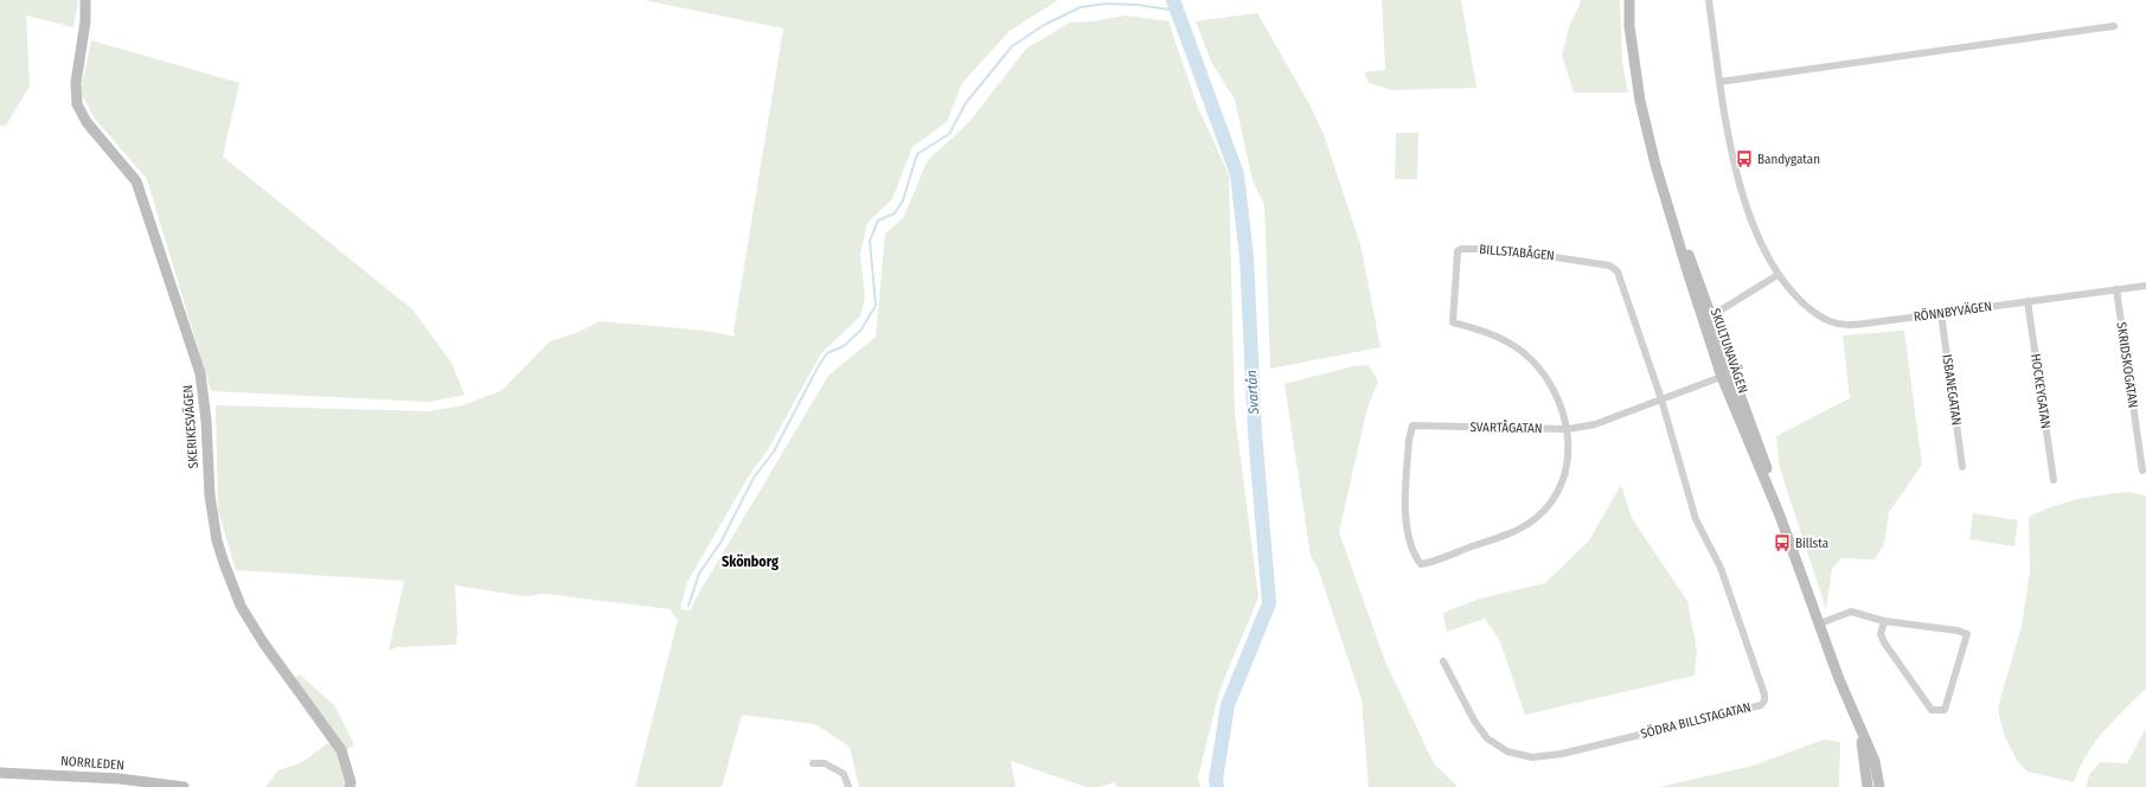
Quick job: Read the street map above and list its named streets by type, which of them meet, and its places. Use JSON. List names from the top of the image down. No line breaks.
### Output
{"streets":{"main road":["SKULTUNAVÄGEN","SKERIKESVÄGEN","NORRLEDEN"],"street":["BILLSTABÅGEN","RÖNNBYVÄGEN","SKRIDSKOGATAN","ISBANEGATAN","HOCKEYGATAN","SVARTÅGATAN","SÖDRA BILLSTAGATAN"]},"crossings":[["BILLSTABÅGEN","SVARTÅGATAN"],["BILLSTABÅGEN","SÖDRA BILLSTAGATAN"],["RÖNNBYVÄGEN","SKRIDSKOGATAN"],["RÖNNBYVÄGEN","ISBANEGATAN"],["RÖNNBYVÄGEN","HOCKEYGATAN"],["SKULTUNAVÄGEN","SVARTÅGATAN"],["SVARTÅGATAN","SÖDRA BILLSTAGATAN"]],"districts":["Skönborg"],"water":["Svartån"],"places":{"bus stop":["Bandygatan","Billsta"]}}
